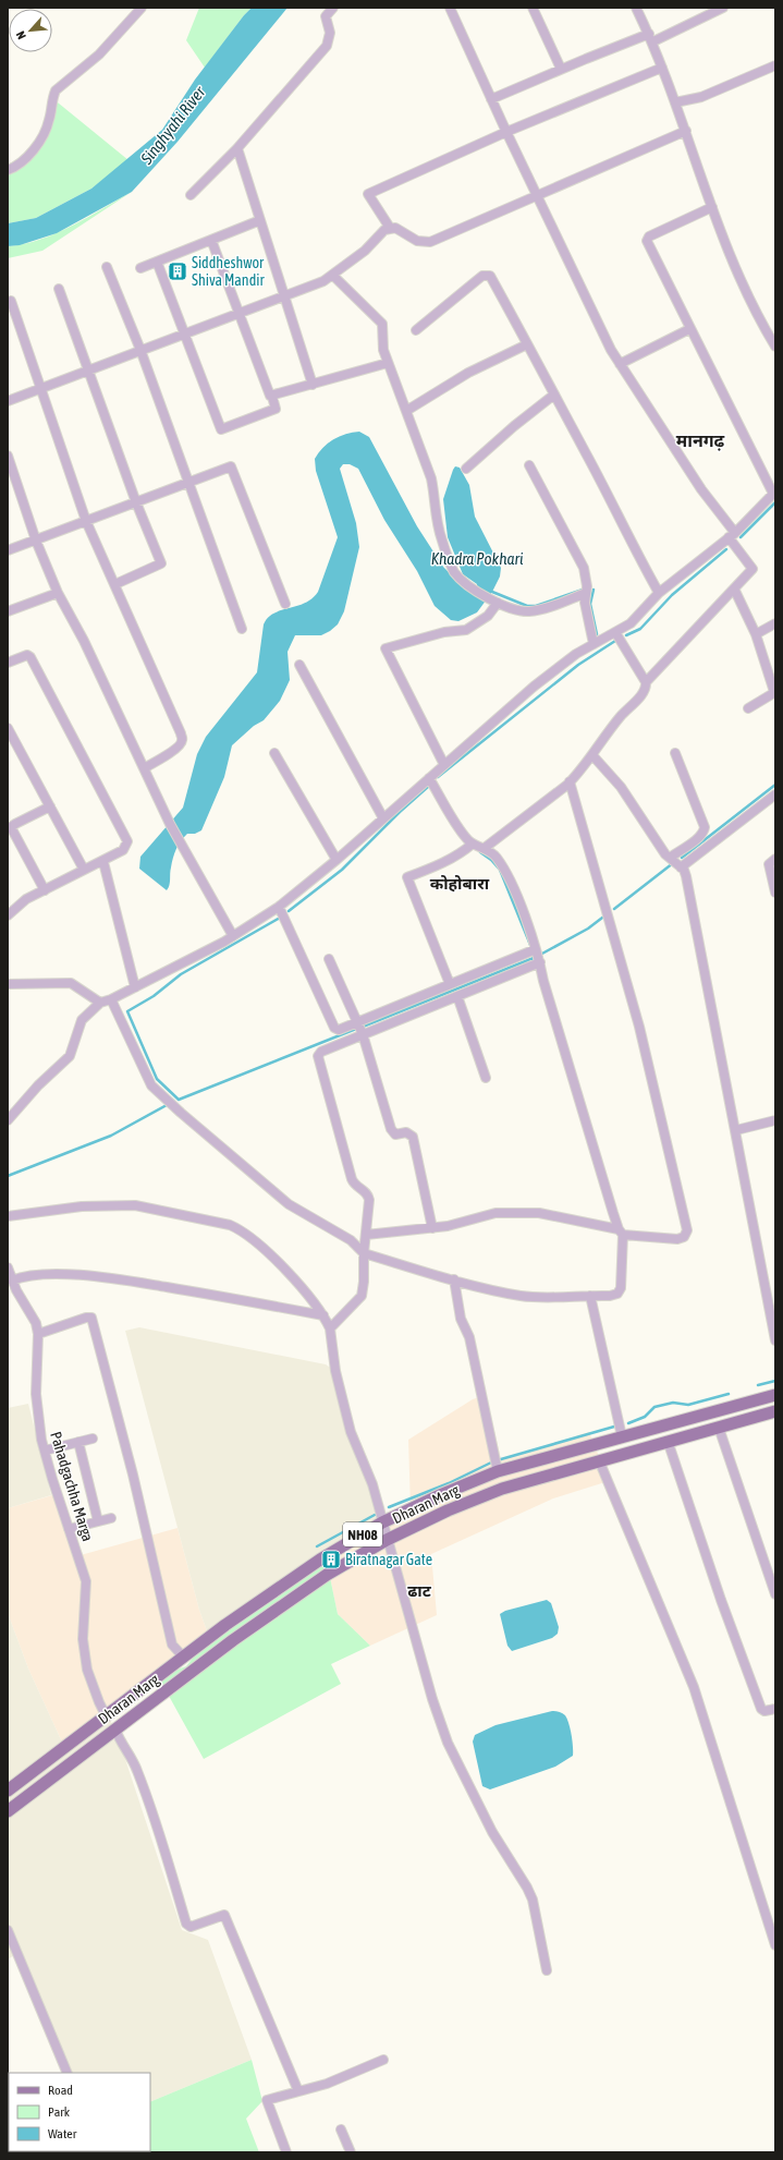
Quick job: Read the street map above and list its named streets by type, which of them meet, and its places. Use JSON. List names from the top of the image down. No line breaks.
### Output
{"streets":{"main road":["Dharan Marg","NH08"],"street":["Pahadgachha Marga"]},"crossings":[["Pahadgachha Marga","Dharan Marg"]],"districts":["मानगढ़","कोहोबारा","ढाट"],"water":["Singhyahi River","Khadra Pokhari"],"places":{"building":["Siddheshwor Shiva Mandir","Biratnagar Gate"]},"legend":["Road","Park","Water"],"north":"bottom left"}
